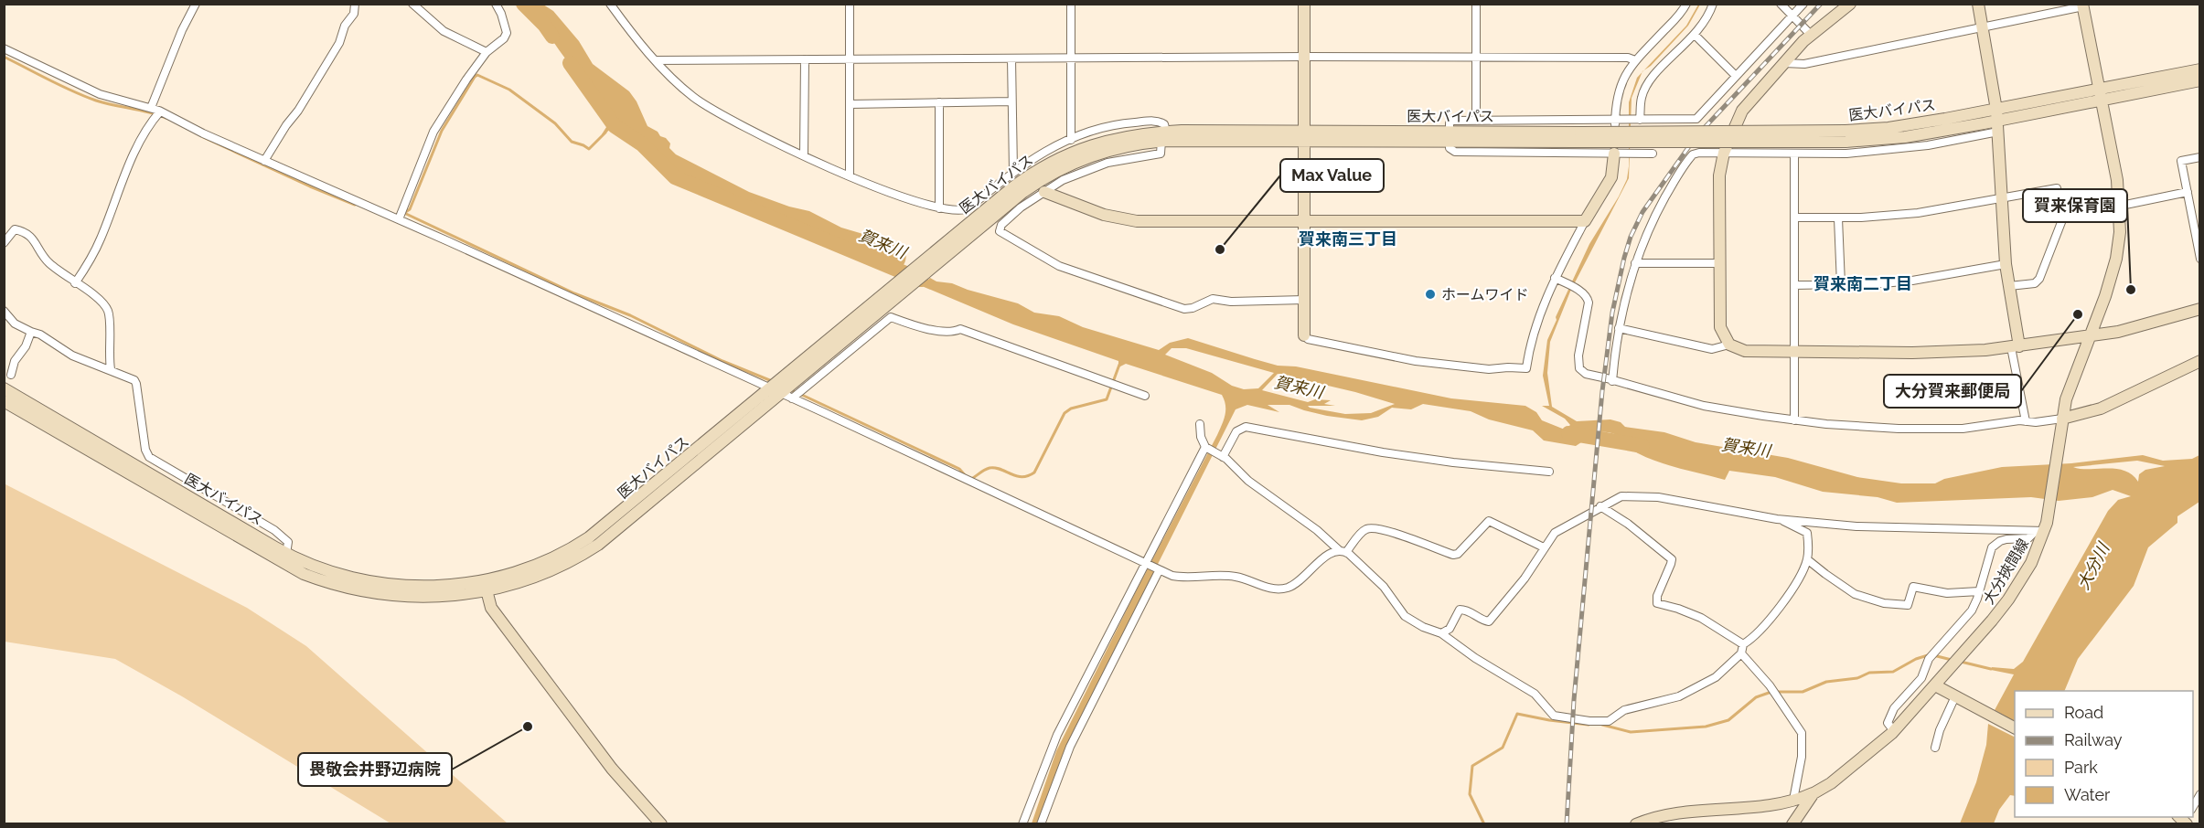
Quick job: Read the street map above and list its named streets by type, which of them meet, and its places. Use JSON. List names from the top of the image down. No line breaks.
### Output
{"streets":{"main road":["医大バイパス","大分挾間線"]},"crossings":[["医大バイパス","大分挾間線"]],"districts":["賀来南三丁目","賀来南二丁目"],"water":["賀来川","大分川"],"places":["Max Value","賀来保育園","ホームワイド","大分賀来郵便局","畏敬会井野辺病院"],"legend":["Road","Railway","Park","Water"]}
